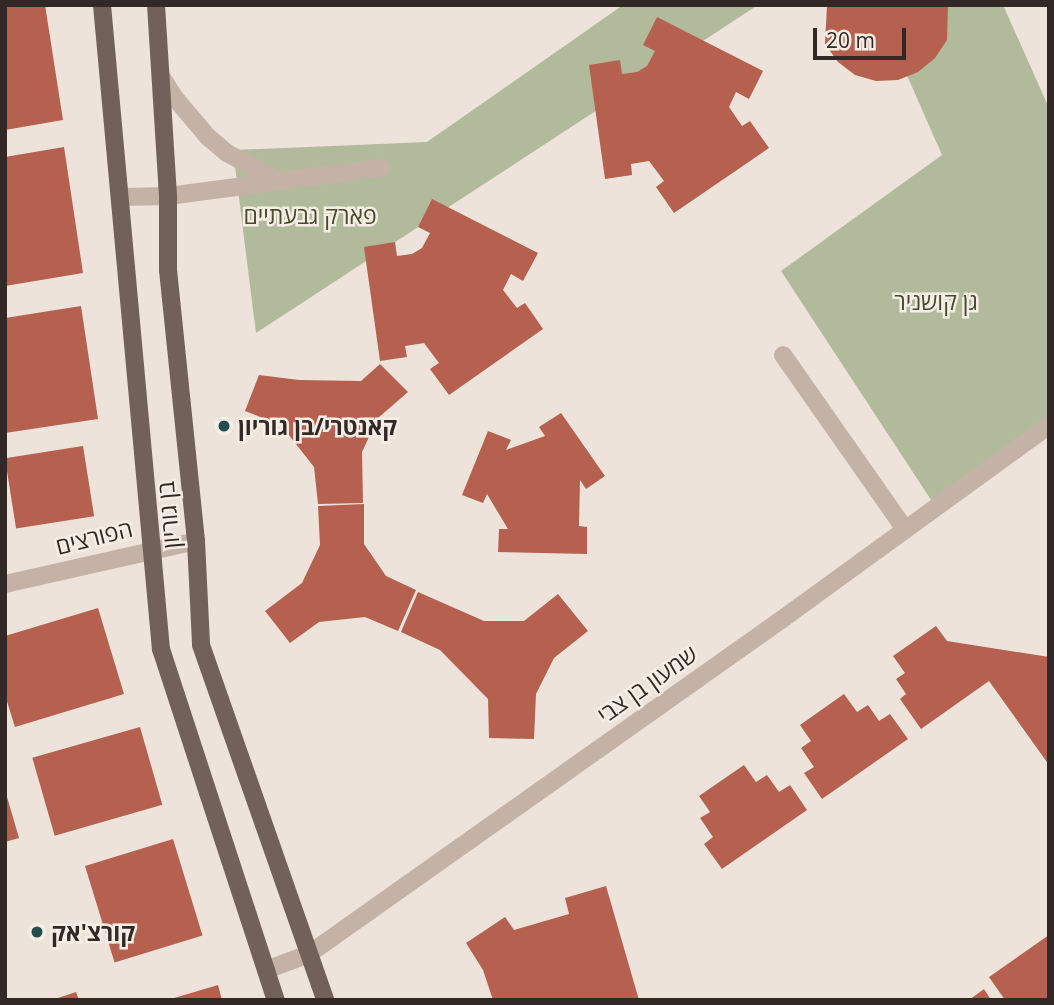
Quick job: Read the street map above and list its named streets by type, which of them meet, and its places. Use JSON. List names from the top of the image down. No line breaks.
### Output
{"streets":{"main road":["בן גוריון"],"street":["הפורצים","שמעון בן צבי"]},"crossings":[["בן גוריון","הפורצים"],["בן גוריון","שמעון בן צבי"]],"parks":["פארק גבעתיים","גן קושניר"],"places":["קאנטרי/בן גוריון","קורצ'אק"],"scale_bar":"20 m"}
